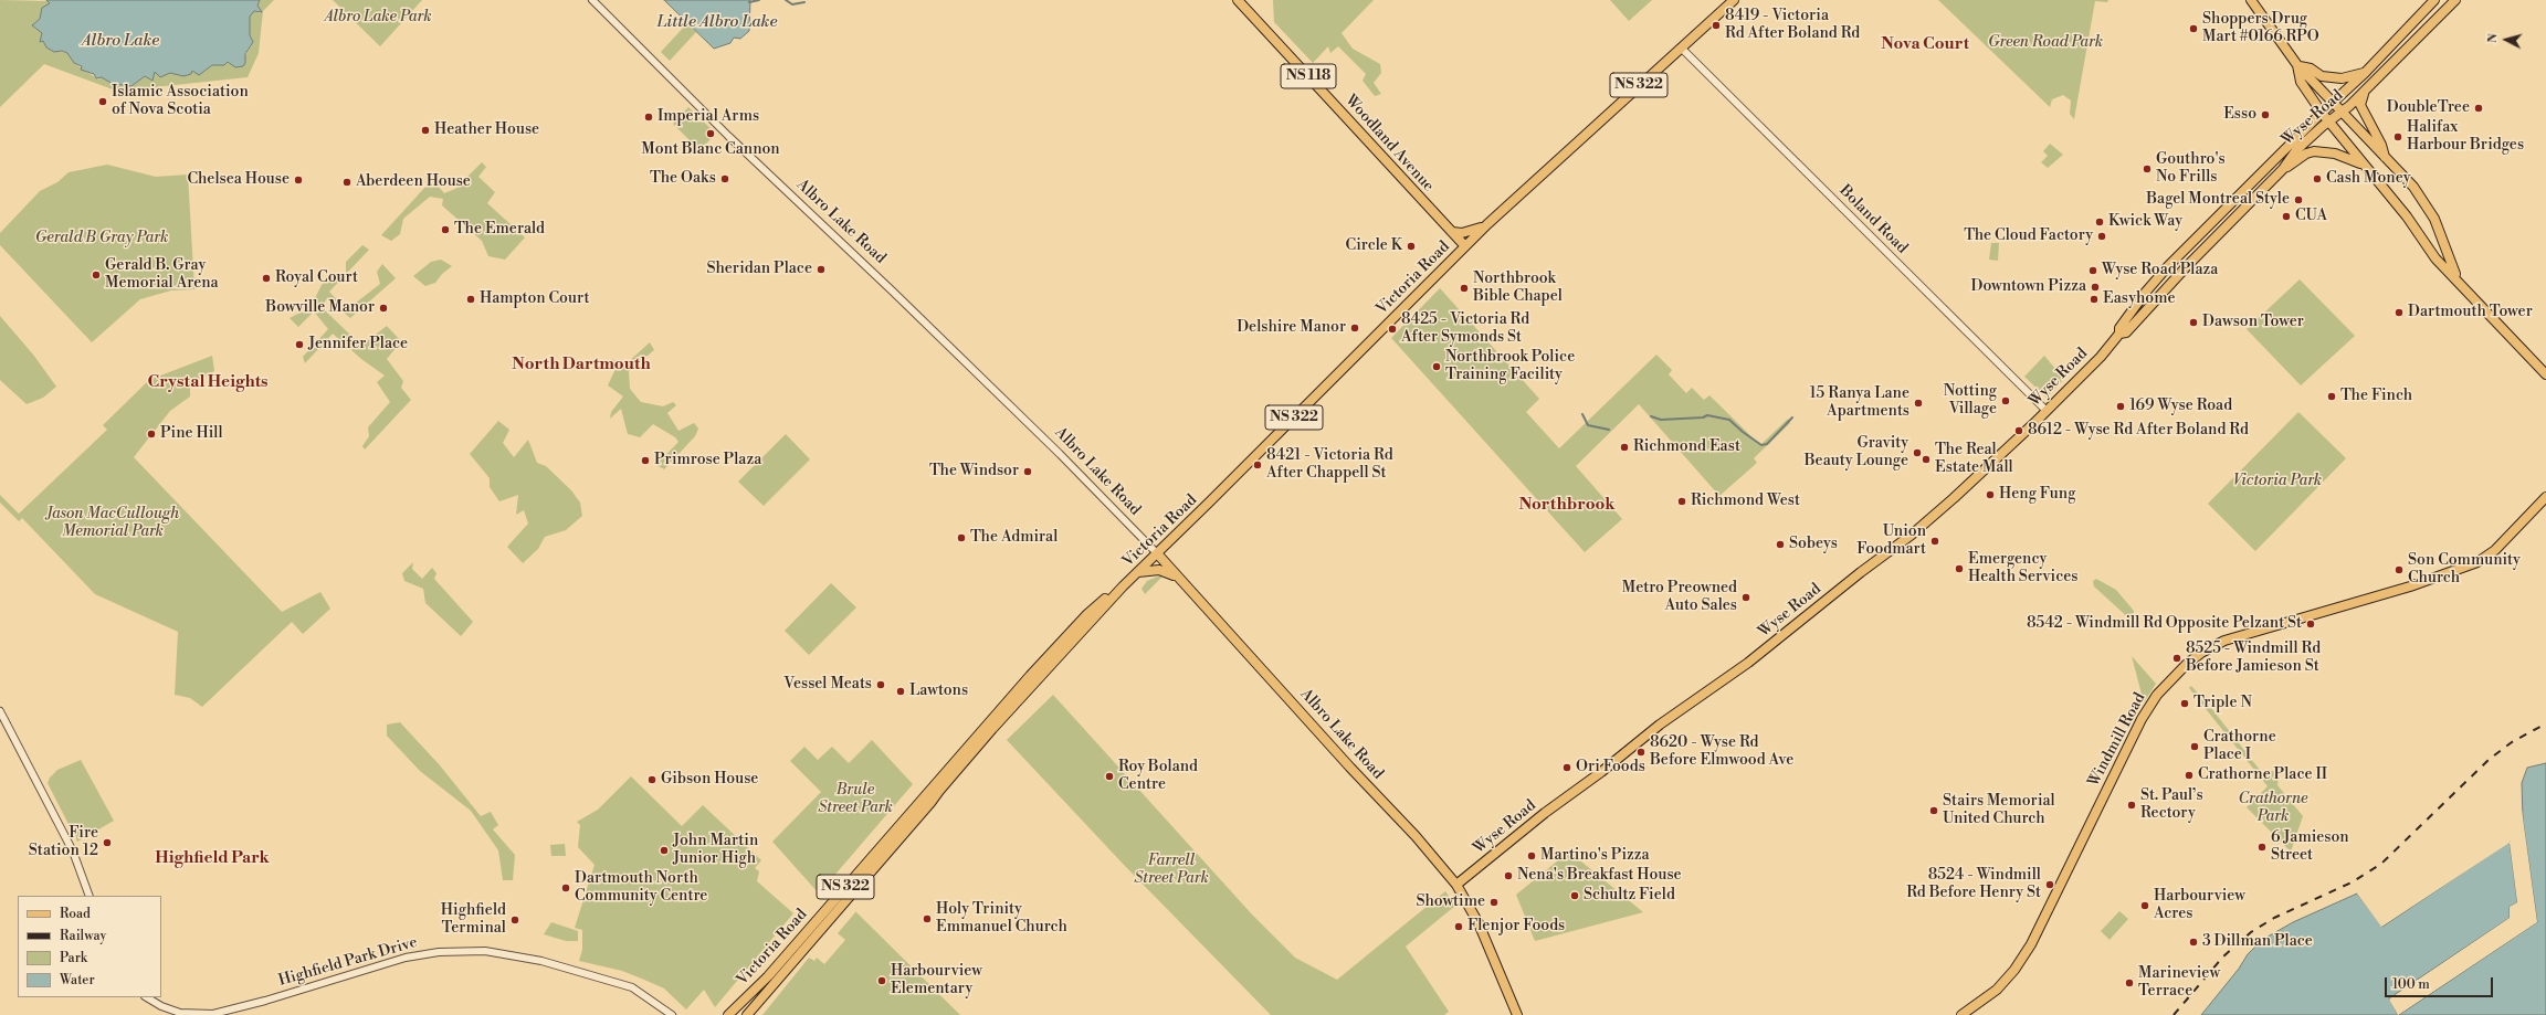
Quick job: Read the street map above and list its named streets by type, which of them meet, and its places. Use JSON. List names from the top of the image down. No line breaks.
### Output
{"streets":{"main road":["NS 118","NS 322","Wyse Road","Woodland Avenue","Albro Lake Road","Victoria Road","Windmill Road"],"street":["Boland Road","Highfield Park Drive"]},"crossings":[["Wyse Road","Boland Road"],["Wyse Road","Albro Lake Road"],["Woodland Avenue","Victoria Road"],["Boland Road","Victoria Road"],["Albro Lake Road","Victoria Road"]],"districts":["Nova Court","North Dartmouth","Crystal Heights","Northbrook","Highfield Park"],"water":["Little Albro Lake","Albro Lake"],"parks":["Albro Lake Park","Green Road Park","Gerald B Gray Park","Victoria Park","Jason MacCullough Memorial Park","Brule Street Park","Crathorne Park","Farrell Street Park"],"places":["8419 - Victoria Rd After Boland Rd","Shoppers Drug Mart #0166 RPO","Islamic Association of Nova Scotia","DoubleTree","Esso","Imperial Arms","Heather House","Mont Blanc Cannon","Halifax Harbour Bridges","Gouthro's No Frills","The Oaks","Cash Money","Chelsea House","Aberdeen House","Bagel Montreal Style","CUA","Kwick Way","The Emerald","The Cloud Factory","Circle K","Sheridan Place","Wyse Road Plaza","Gerald B. Gray Memorial Arena","Royal Court","Downtown Pizza","Northbrook Bible Chapel","Hampton Court","Easyhome","Bowville Manor","Dartmouth Tower","Dawson Tower","Delshire Manor","8425 - Victoria Rd After Symonds St","Jennifer Place","Northbrook Police Training Facility","The Finch","Notting Village","15 Ranya Lane Apartments","169 Wyse Road","8612 - Wyse Rd After Boland Rd","Pine Hill","Richmond East","Gravity Beauty Lounge","The Real Estate Mall","Primrose Plaza","8421 - Victoria Rd After Chappell St","The Windsor","Heng Fung","Richmond West","The Admiral","Union Foodmart","Sobeys","Emergency Health Services","Son Community Church","Metro Preowned Auto Sales","8542 - Windmill Rd Opposite Pelzant St","8525 - Windmill Rd Before Jamieson St","Vessel Meats","Lawtons","Triple N","Crathorne Place I","8620 - Wyse Rd Before Elmwood Ave","Ori Foods","Crathorne Place II","Roy Boland Centre","Gibson House","St. Paul’s Rectory","Stairs Memorial United Church","Fire Station 12","6 Jamieson Street","John Martin Junior High","Martino's Pizza","Nena's Breakfast House","8524 - Windmill Rd Before Henry St","Dartmouth North Community Centre","Schultz Field","Showtime","Harbourview Acres","Holy Trinity Emmanuel Church","Highfield Terminal","Flenjor Foods","3 Dillman Place","Harbourview Elementary","Marineview Terrace"],"legend":["Road","Railway","Park","Water"],"scale_bar":"100 m","north":"left"}
